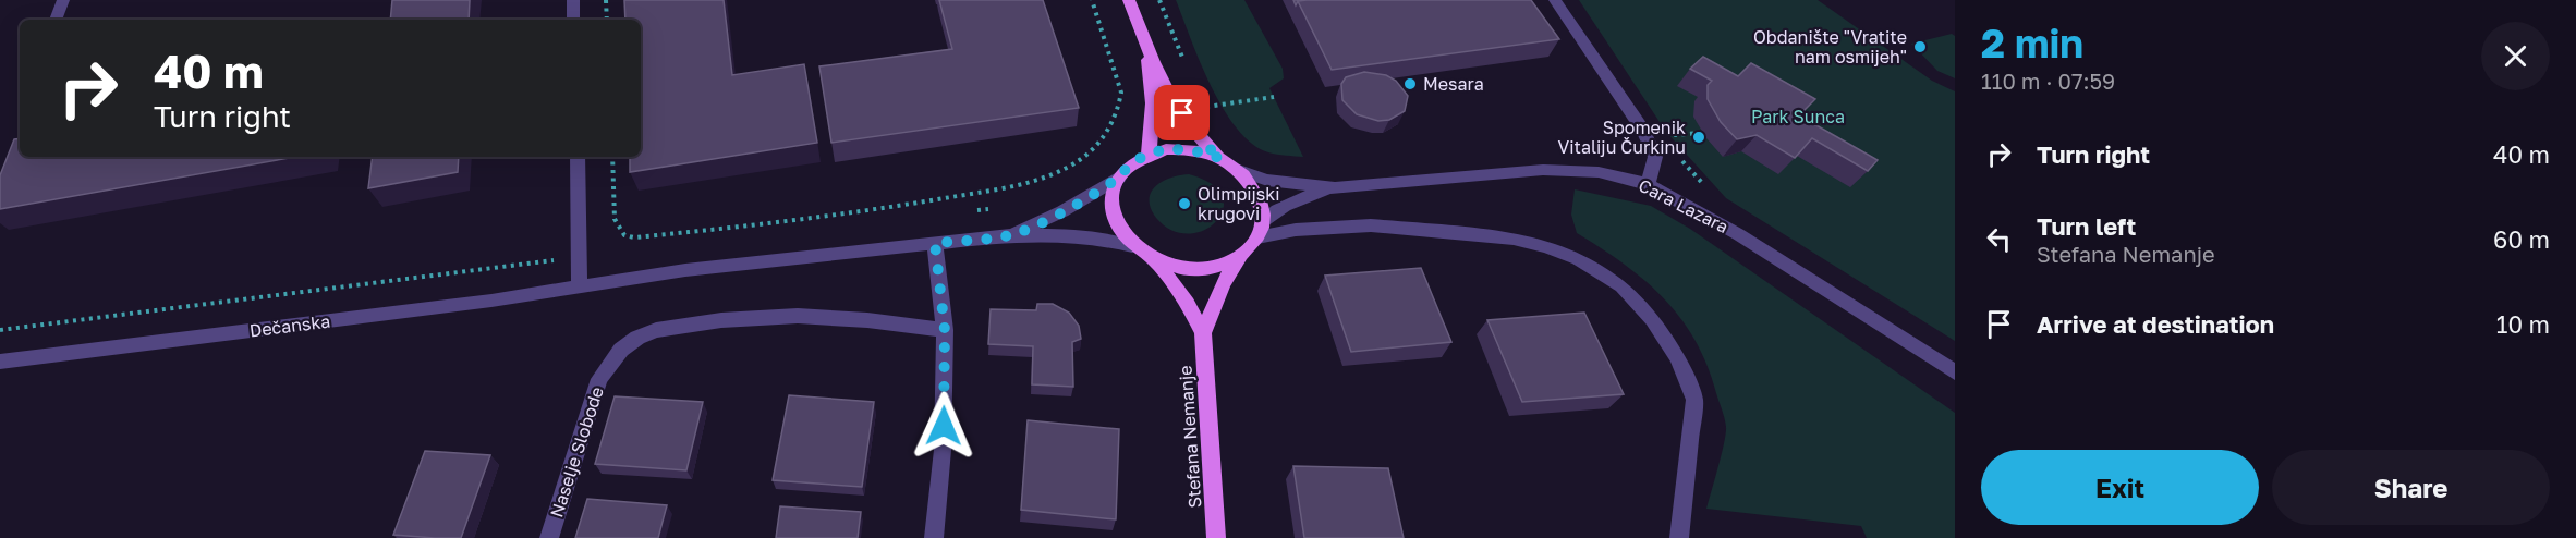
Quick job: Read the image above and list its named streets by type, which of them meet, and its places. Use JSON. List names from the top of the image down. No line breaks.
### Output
{"streets":{"main road":["Stefana Nemanje"],"street":["Cara Lazara","Dečanska","Naselje Slobode"]},"crossings":[["Cara Lazara","Stefana Nemanje"]],"parks":["Park Sunca"],"places":["Obdanište \"Vratite nam osmijeh\"","Mesara","Spomenik Vitaliju Čurkinu","Olimpijski krugovi"],"page":{"heading":["2 min","110 m · 07:59"],"turn":["40 m","Turn right"],"list":[{"name":"Turn right","value":"40 m"},{"name":"Turn left","note":"Stefana Nemanje","value":"60 m"},{"name":"Arrive at destination","value":"10 m"}],"buttons":["Exit","Share"]}}
